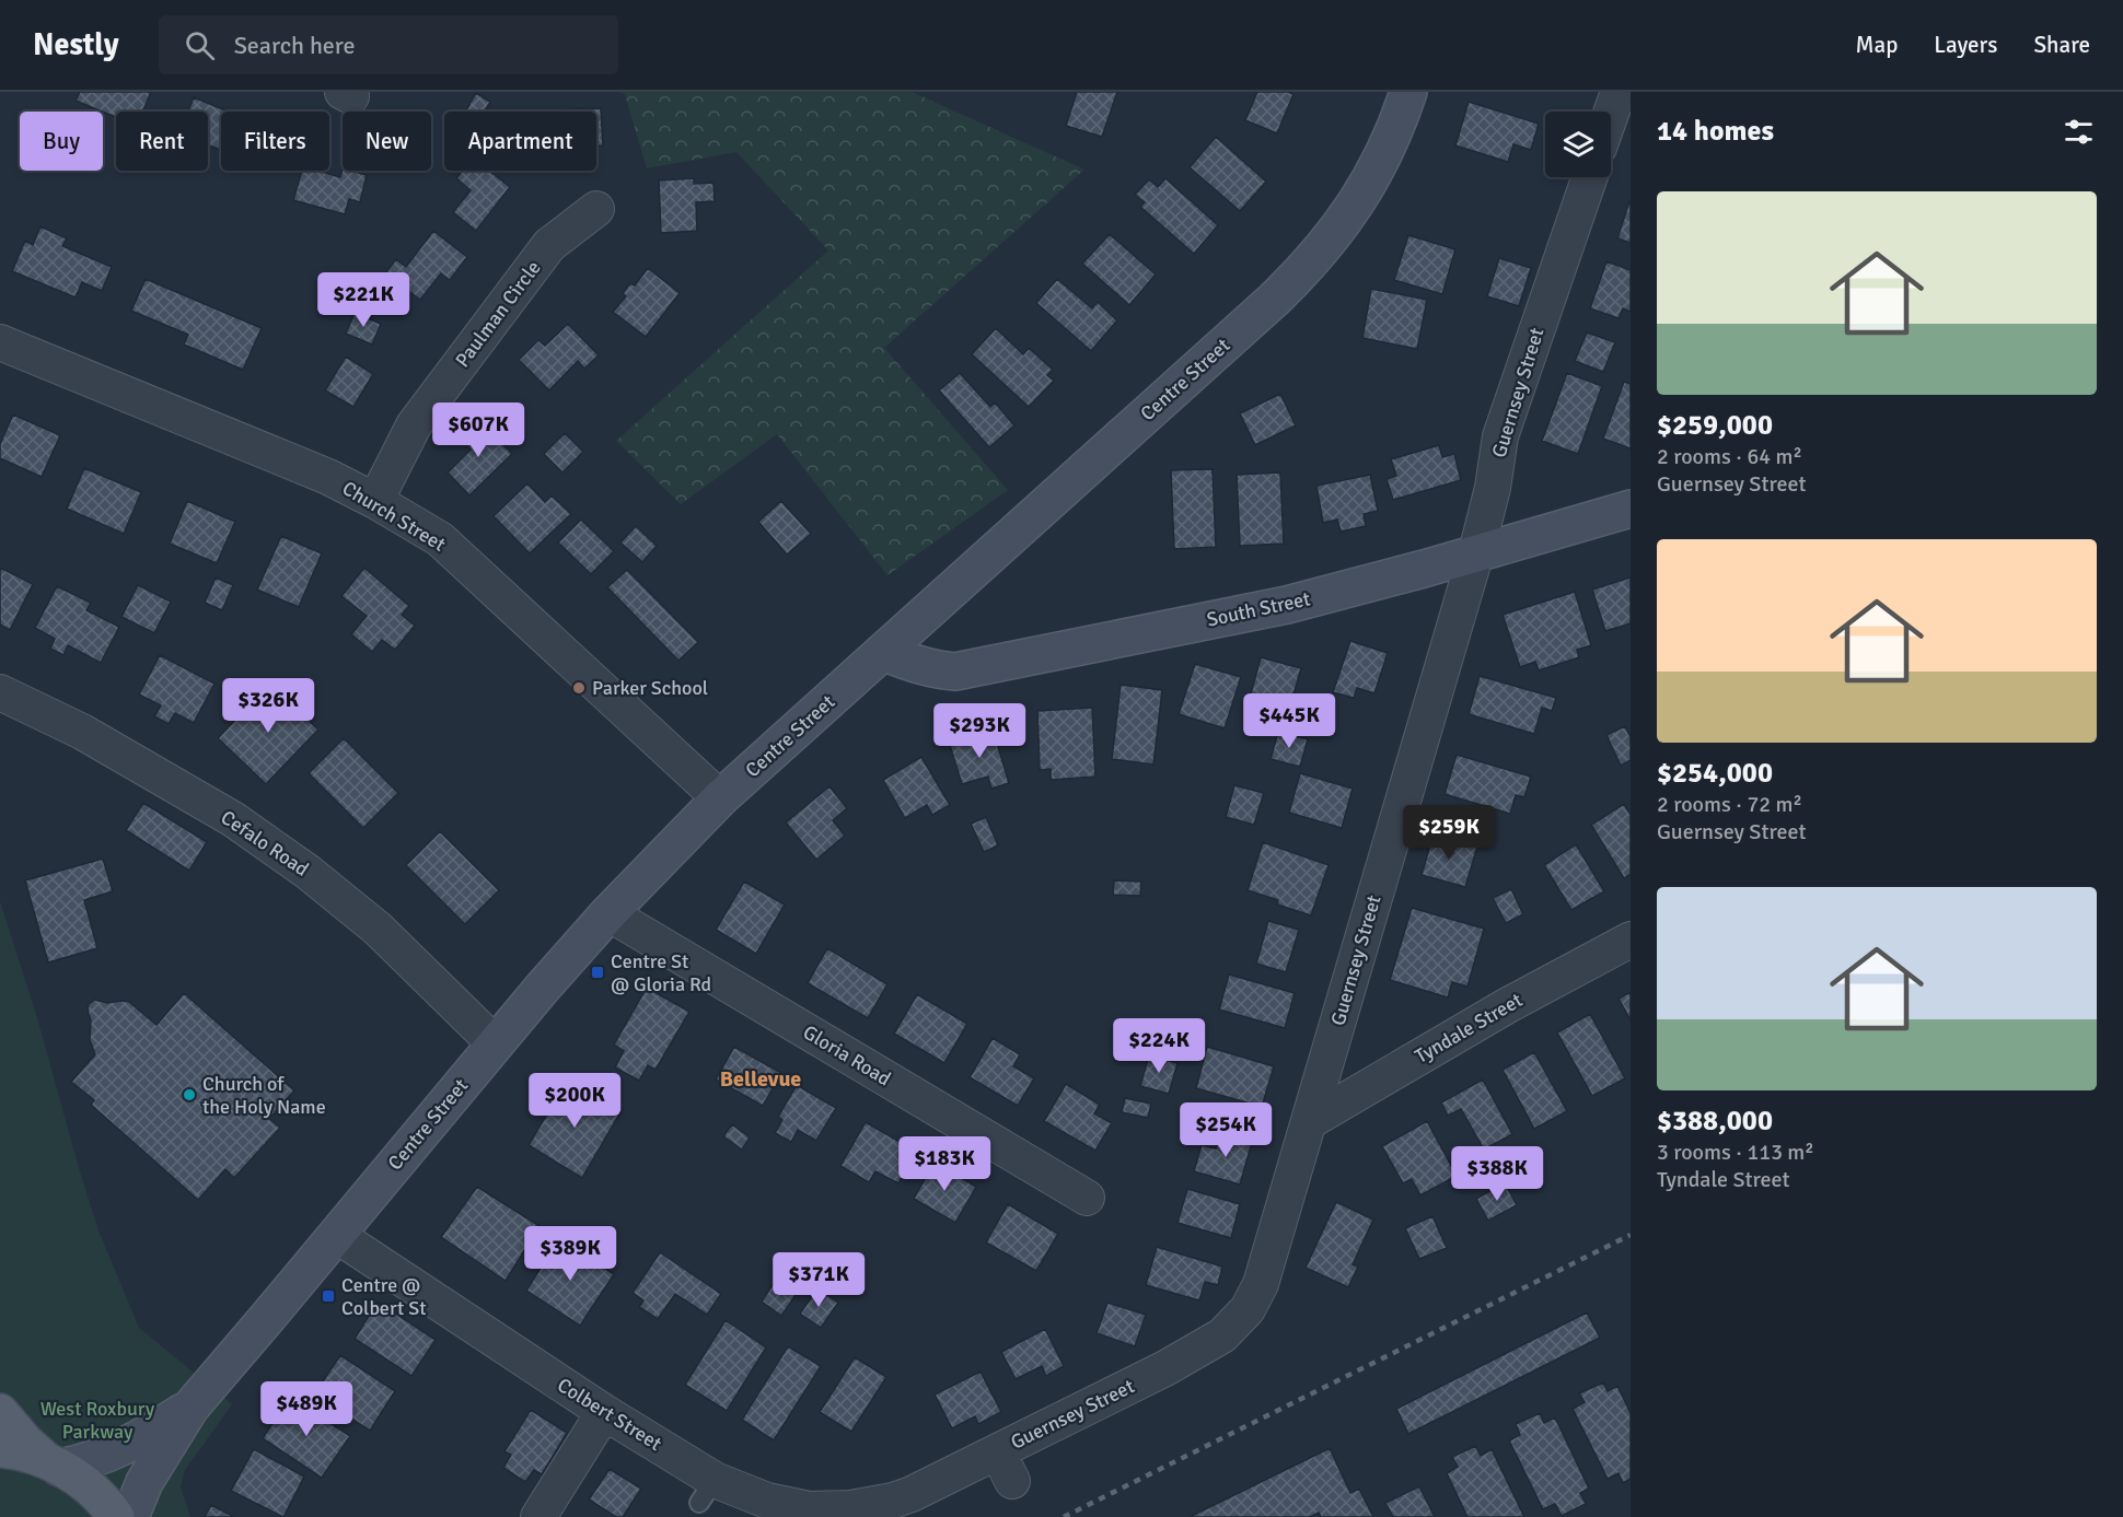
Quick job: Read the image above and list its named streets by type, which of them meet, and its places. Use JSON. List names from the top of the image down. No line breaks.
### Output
{"streets":{"main road":["Centre Street","South Street"],"street":["Paulman Circle","Guernsey Street","Church Street","Cefalo Road","Tyndale Street","Gloria Road","Colbert Street"]},"crossings":[["Paulman Circle","Church Street"],["Centre Street","Church Street"],["Centre Street","South Street"],["Centre Street","Cefalo Road"],["Centre Street","Gloria Road"],["Centre Street","Colbert Street"],["Guernsey Street","South Street"],["Guernsey Street","Tyndale Street"],["Guernsey Street","Colbert Street"]],"districts":["Bellevue"],"parks":["West Roxbury Parkway"],"places":{"other":["Parker School","Church of the Holy Name"],"transit":["Centre St @ Gloria Rd","Centre @ Colbert St"]},"page":{"header":"Nestly","search":"Search here","nav":["Map","Layers","Share"],"heading":"14 homes","chip":["Buy","Rent","Filters","New","Apartment"],"list":[{"name":"$259,000","note":"2 rooms · 64 m² · Guernsey Street"},{"name":"$254,000","note":"2 rooms · 72 m² · Guernsey Street"},{"name":"$388,000","note":"3 rooms · 113 m² · Tyndale Street"}],"price":["$221K","$607K","$326K","$445K","$293K","$259K","$224K","$200K","$254K","$183K","$388K","$389K","$371K","$489K"]}}
